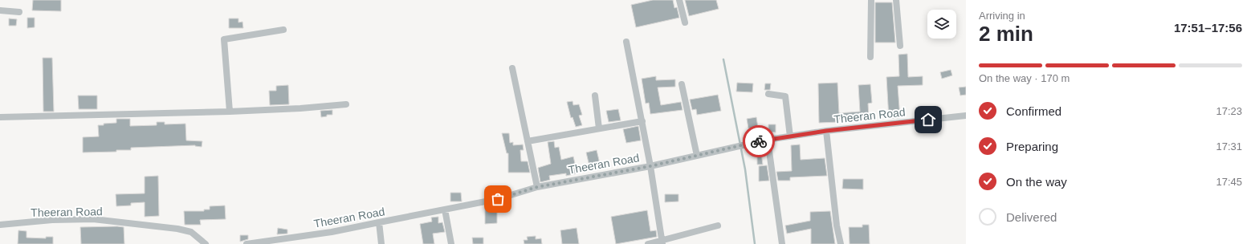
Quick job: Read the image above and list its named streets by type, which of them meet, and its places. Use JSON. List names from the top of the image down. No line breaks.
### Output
{"streets":{"street":["Theeran Road"]},"page":{"heading":["2 min","Arriving in","17:51–17:56"],"bar":"On the way · 170 m","list":[["Confirmed","17:23"],["Preparing","17:31"],["On the way","17:45"],"Delivered"]}}
